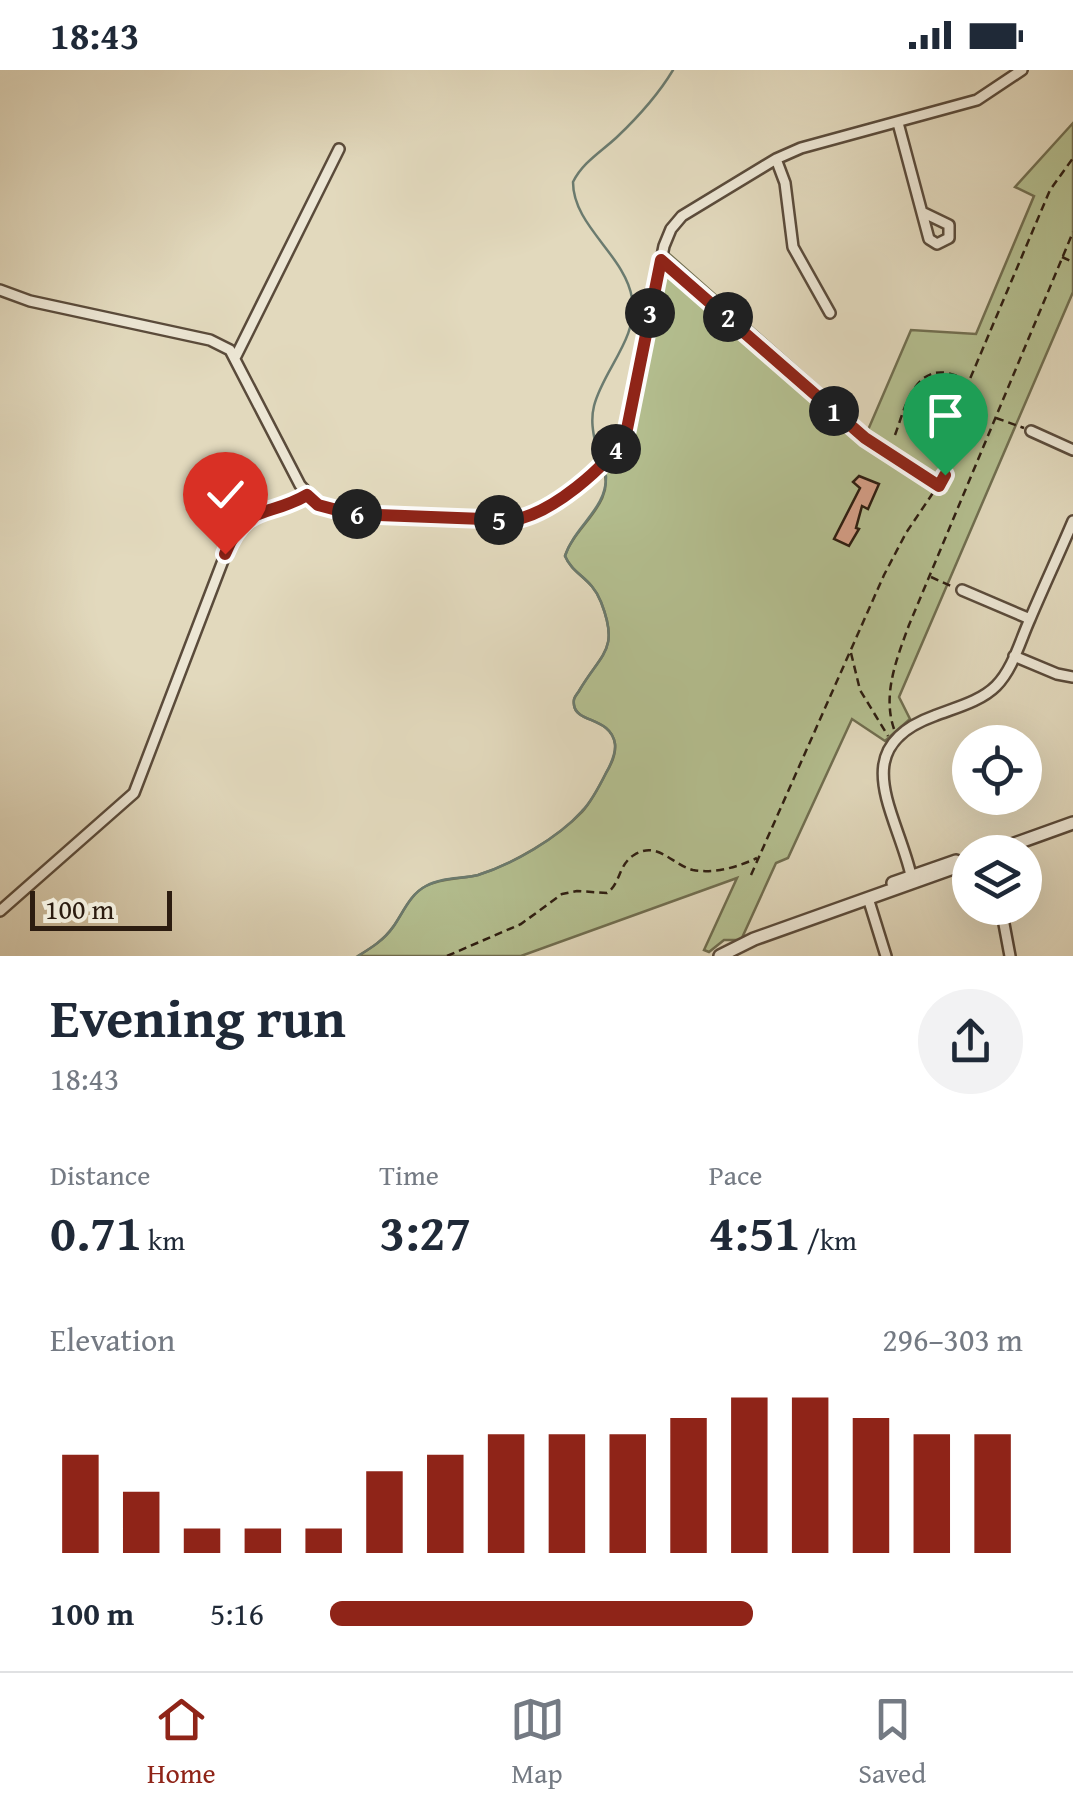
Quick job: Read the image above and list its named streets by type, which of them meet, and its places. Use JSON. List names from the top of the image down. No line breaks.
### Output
{"scale_bar":"100 m","page":{"status":"18:43","pins":["3","2","1","4","6","5"],"scale":"100 m","heading":["Evening run","18:43"],"stats":[["Distance","0.71 km"],["Time","3:27"],["Pace","4:51 /km"]],"chart":["Elevation","296–303 m"],"list":[{"name":"100 m","note":"5:16"}],"tabs":["Home","Map","Saved"]}}
